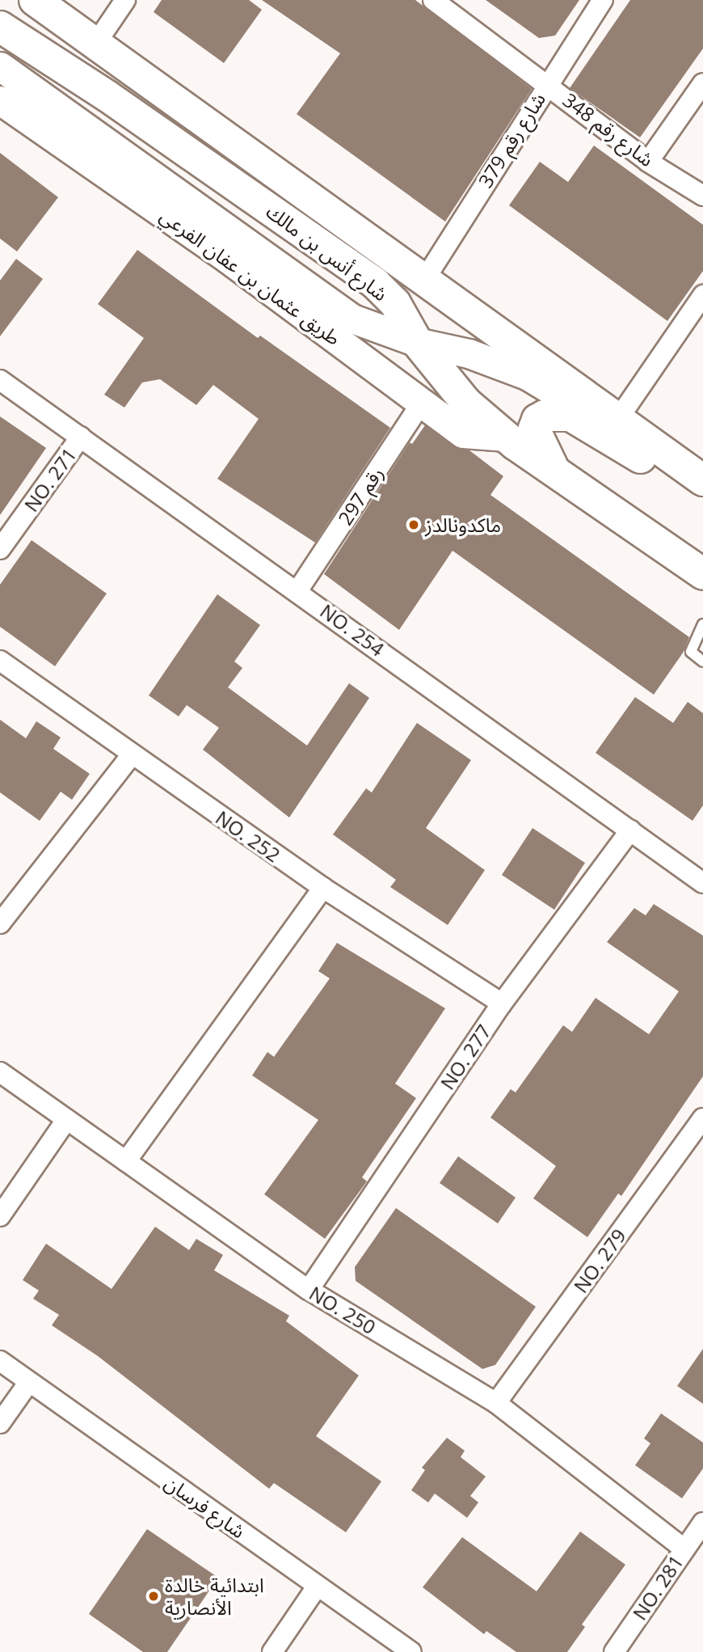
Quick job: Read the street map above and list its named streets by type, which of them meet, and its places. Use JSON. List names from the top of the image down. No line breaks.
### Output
{"streets":{"main road":["شارع أنس بن مالك","طريق عثمان بن عفان الفرعي"],"street":["شارع رقم 348","شارع رقم 379","NO. 271","رقم 297","NO. 254","NO. 252","NO. 277","NO. 279","NO. 250","شارع فرسان","NO. 281"]},"crossings":[["شارع رقم 348","شارع رقم 379"],["شارع رقم 379","شارع أنس بن مالك"],["شارع أنس بن مالك","طريق عثمان بن عفان الفرعي"],["طريق عثمان بن عفان الفرعي","رقم 297"],["NO. 271","NO. 254"],["رقم 297","NO. 254"],["NO. 254","NO. 277"],["NO. 252","NO. 277"],["NO. 277","NO. 250"],["NO. 279","NO. 250"],["NO. 250","NO. 281"]],"places":["ماكدونالدز","ابتدائية خالدة الأنصارية"]}
